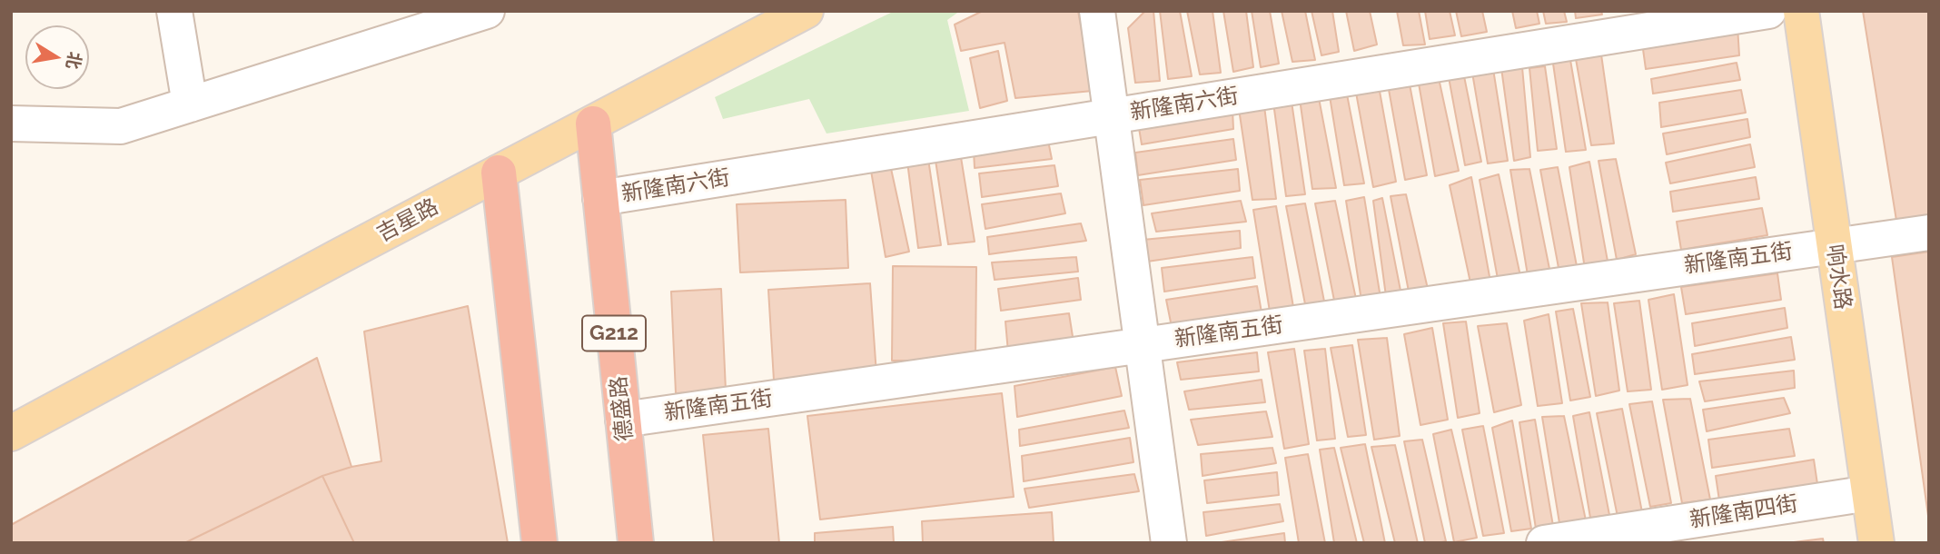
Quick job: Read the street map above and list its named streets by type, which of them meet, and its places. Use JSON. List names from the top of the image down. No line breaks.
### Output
{"streets":{"highway":["G212","德盛路"],"main road":["吉星路","响水路"],"street":["新隆南六街","新隆南五街","新隆南四街"]},"crossings":[["新隆南六街","德盛路"],["吉星路","德盛路"],["新隆南五街","响水路"],["新隆南五街","德盛路"],["响水路","新隆南四街"]],"north":"right"}
